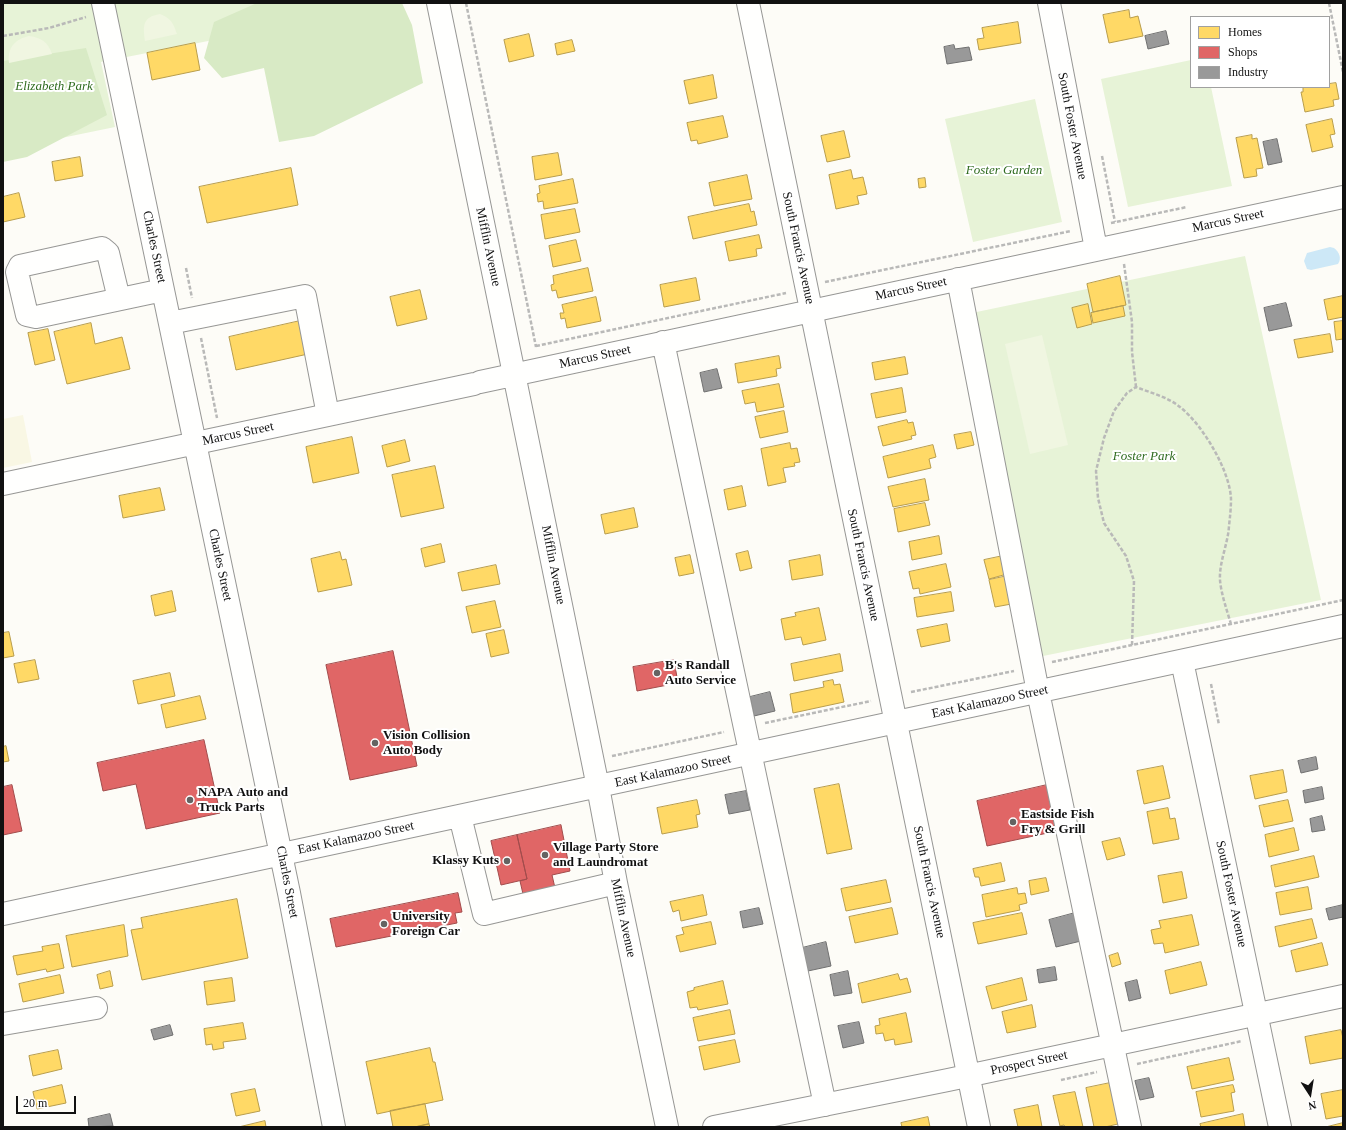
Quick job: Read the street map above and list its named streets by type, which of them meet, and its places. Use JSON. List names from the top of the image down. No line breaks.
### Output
{"streets":{"street":["South Foster Avenue","Marcus Street","Charles Street","Mifflin Avenue","South Francis Avenue","East Kalamazoo Street","Prospect Street"]},"crossings":[["South Foster Avenue","Marcus Street"],["South Foster Avenue","East Kalamazoo Street"],["South Foster Avenue","Prospect Street"],["Marcus Street","Charles Street"],["Marcus Street","Mifflin Avenue"],["Marcus Street","South Francis Avenue"],["Charles Street","East Kalamazoo Street"],["Mifflin Avenue","East Kalamazoo Street"],["South Francis Avenue","East Kalamazoo Street"],["South Francis Avenue","Prospect Street"]],"parks":["Elizabeth Park","Foster Garden","Foster Park"],"places":["B's Randall Auto Service","Vision Collision Auto Body","NAPA Auto and Truck Parts","Eastside Fish Fry & Grill","Village Party Store and Laundromat","Klassy Kuts","University Foreign Car"],"legend":["Homes","Shops","Industry"],"scale_bar":"20 m","north":"bottom"}
